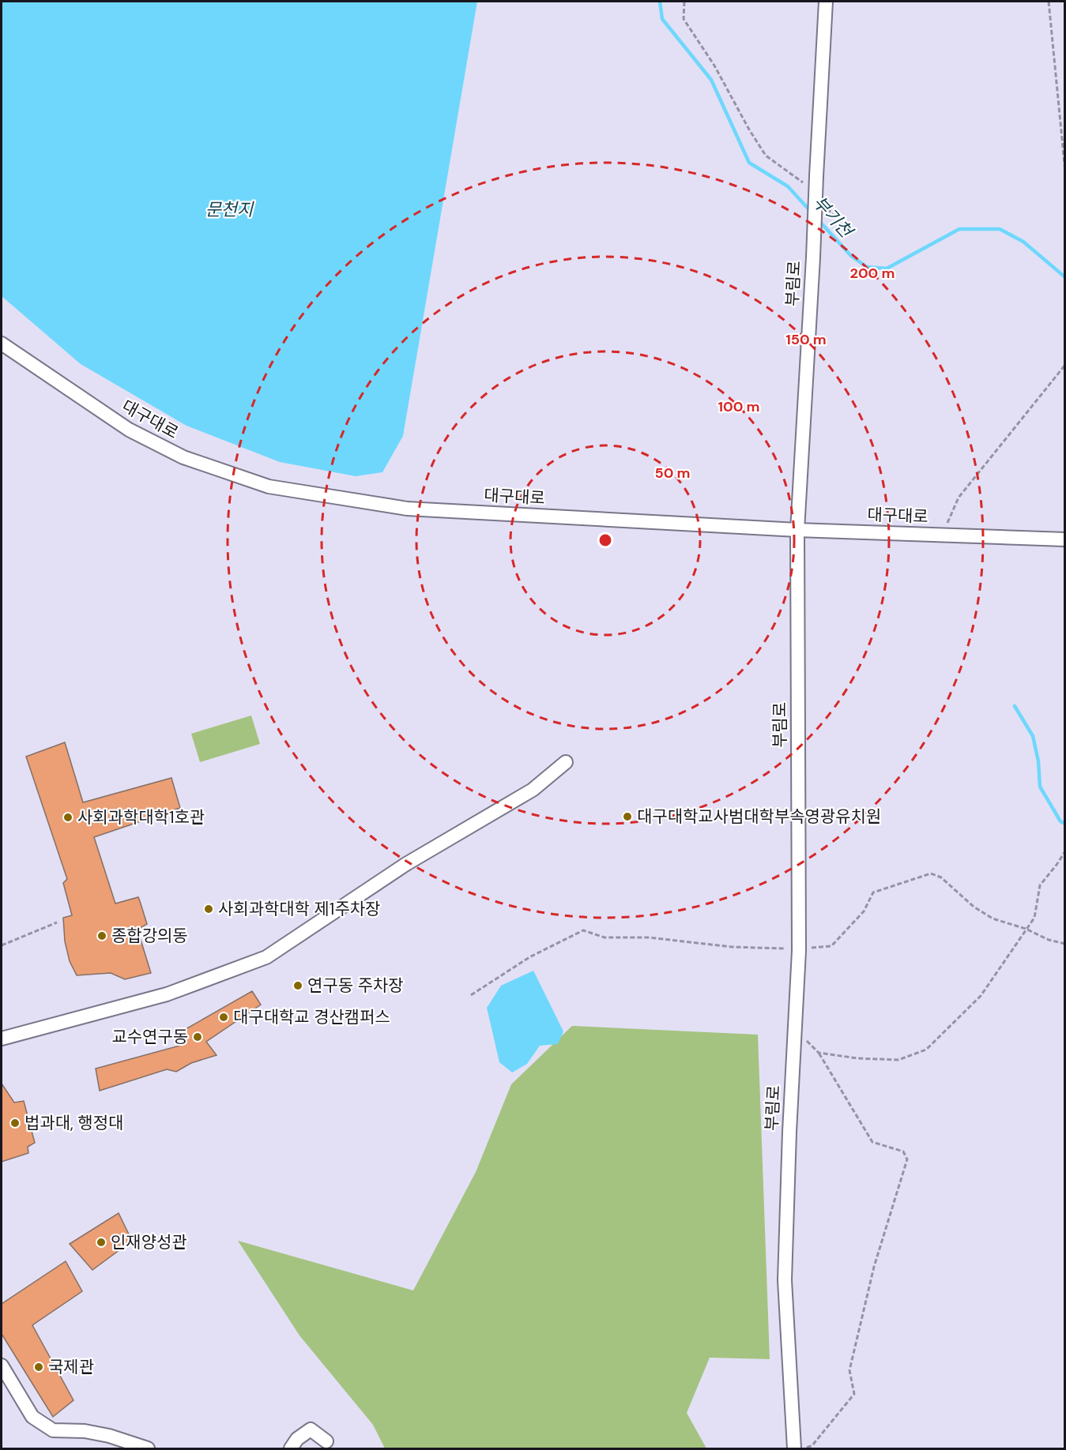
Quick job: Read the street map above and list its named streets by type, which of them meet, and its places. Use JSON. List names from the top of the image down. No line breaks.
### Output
{"streets":{"street":["부림로","대구대로"]},"crossings":[["부림로","대구대로"]],"water":["문천지","부기천"],"places":["대구대학교사범대학부속영광유치원","사회과학대학1호관","사회과학대학 제1주차장","종합강의동","연구동 주차장","대구대학교 경산캠퍼스","교수연구동","법과대, 행정대","인재양성관","국제관"],"rings":["200 m","150 m","100 m","50 m"]}
